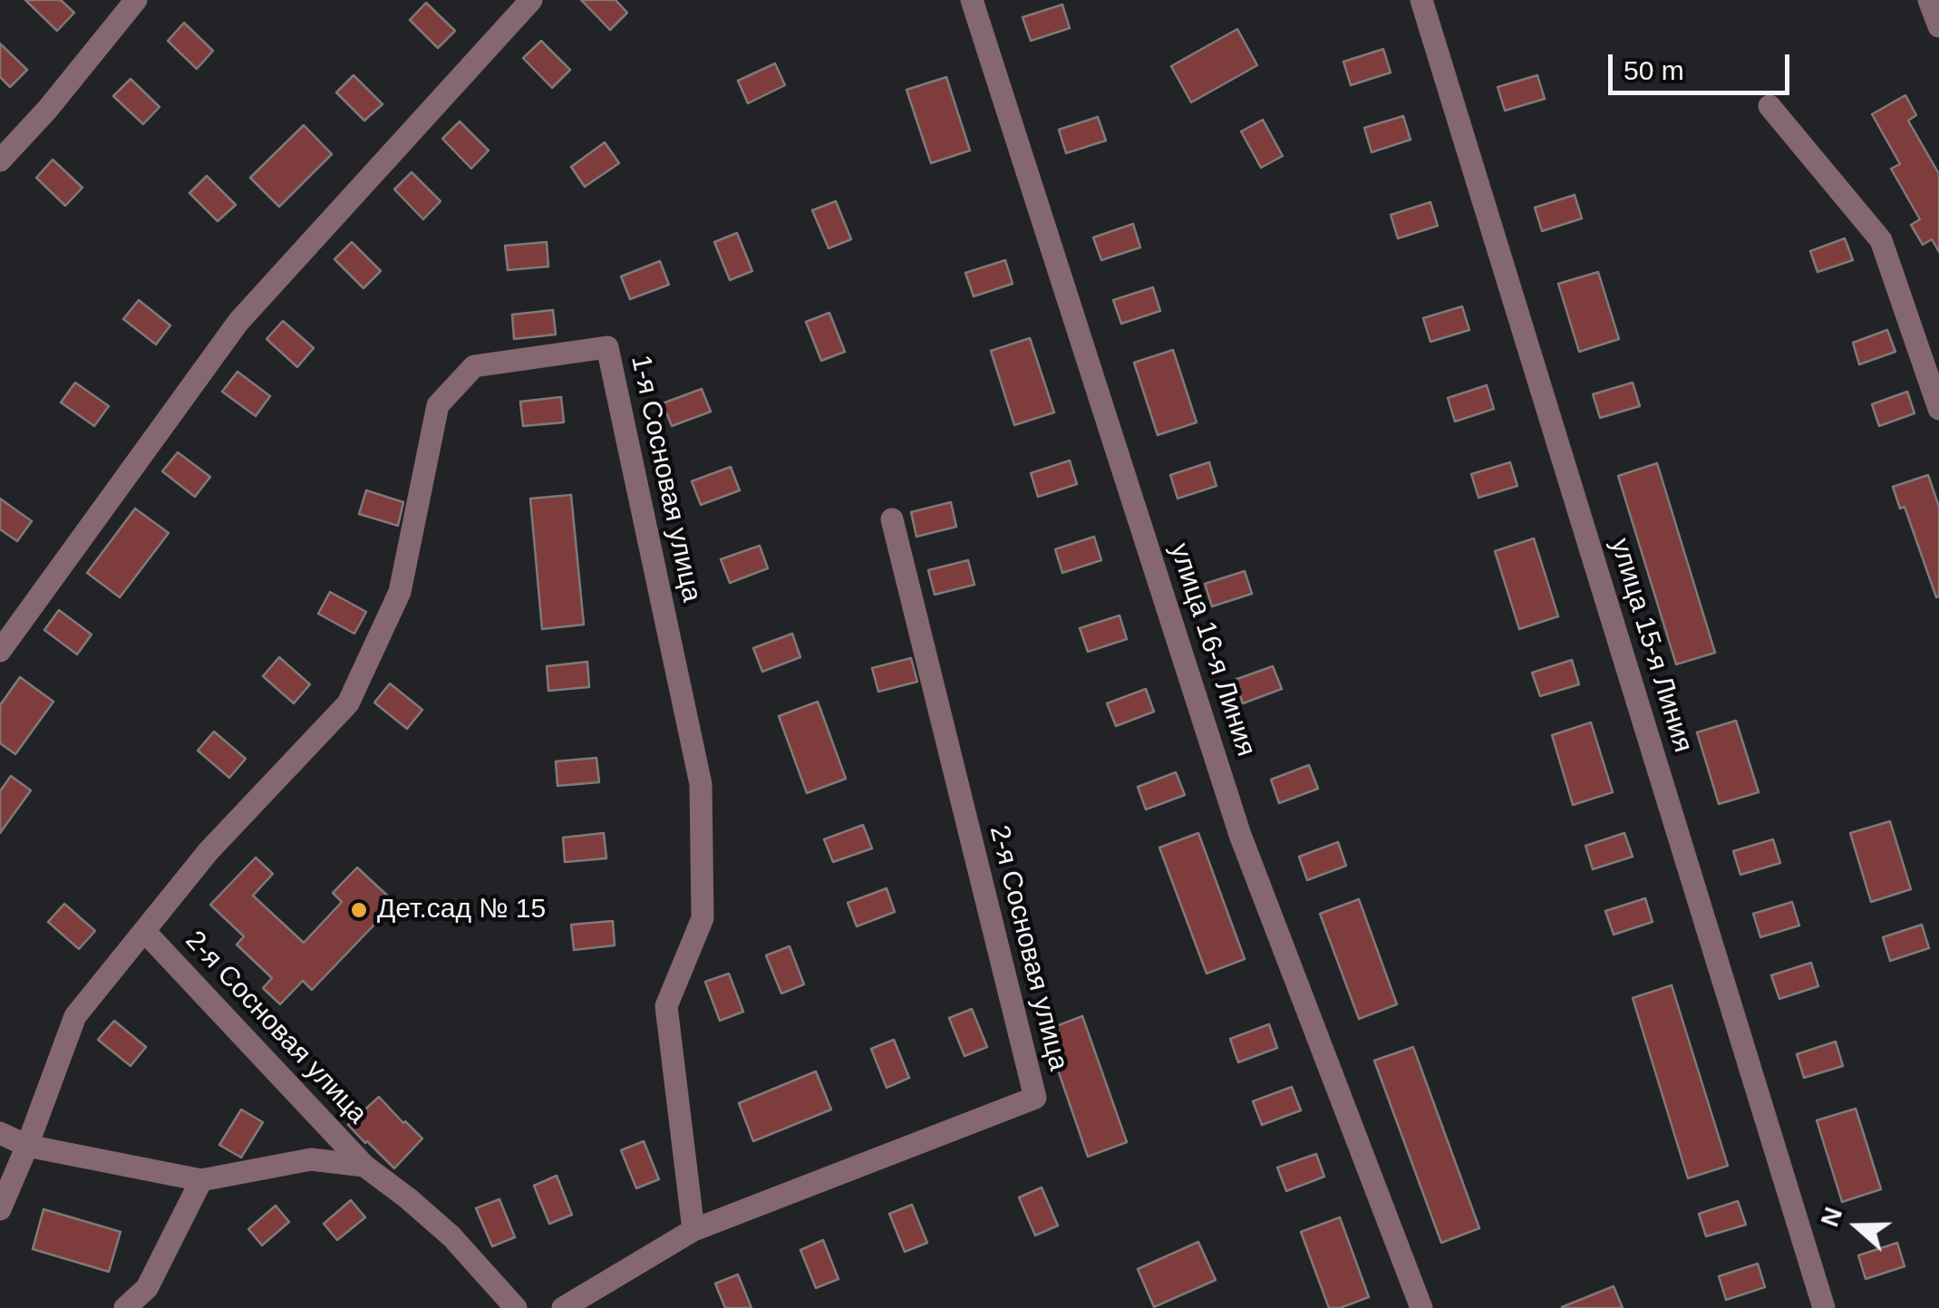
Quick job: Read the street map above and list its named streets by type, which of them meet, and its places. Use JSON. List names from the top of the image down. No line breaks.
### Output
{"streets":{"street":["1-я Сосновая улица","улица 15-я Линия","улица 16-я Линия","2-я Сосновая улица"]},"crossings":[["1-я Сосновая улица","2-я Сосновая улица"]],"places":["Дет.сад № 15"],"scale_bar":"50 m","north":"left"}
